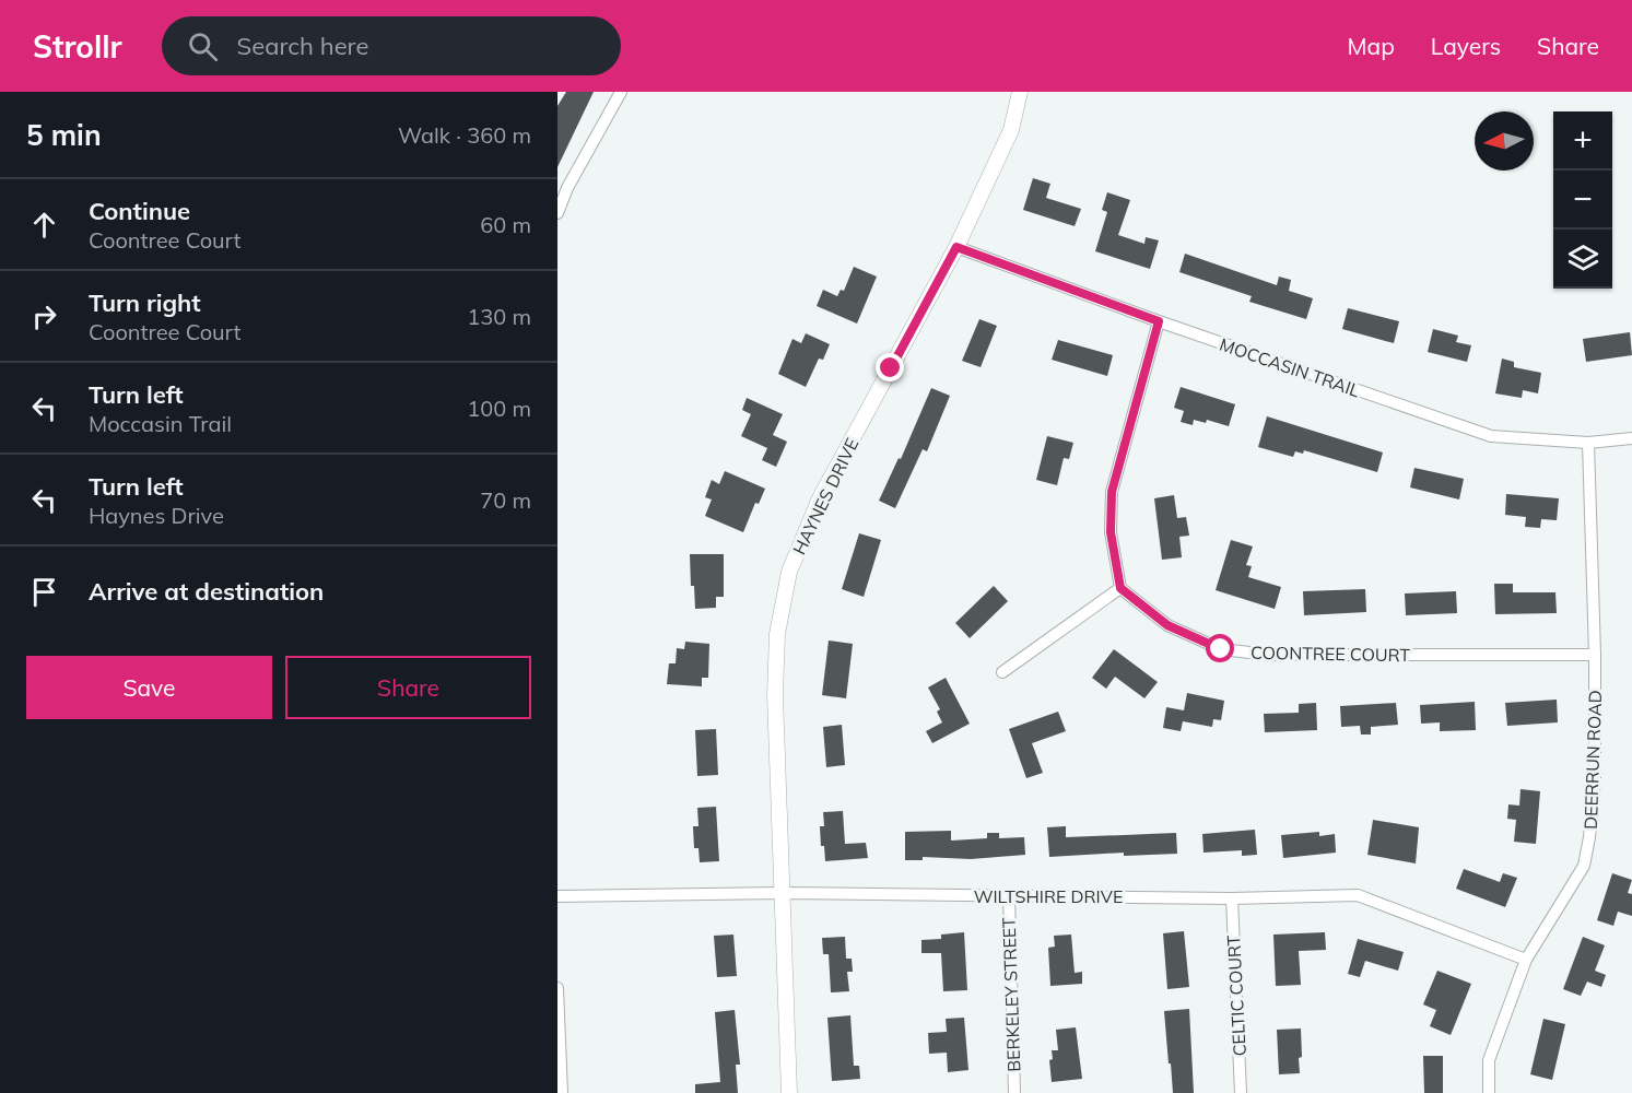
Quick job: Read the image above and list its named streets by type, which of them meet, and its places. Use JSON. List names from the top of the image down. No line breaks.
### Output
{"streets":{"street":["MOCCASIN TRAIL","HAYNES DRIVE","COONTREE COURT","DEERRUN ROAD","WILTSHIRE DRIVE","BERKELEY STREET","CELTIC COURT"]},"crossings":[["MOCCASIN TRAIL","HAYNES DRIVE"],["MOCCASIN TRAIL","DEERRUN ROAD"],["HAYNES DRIVE","WILTSHIRE DRIVE"],["COONTREE COURT","DEERRUN ROAD"],["DEERRUN ROAD","WILTSHIRE DRIVE"],["WILTSHIRE DRIVE","BERKELEY STREET"],["WILTSHIRE DRIVE","CELTIC COURT"]],"north":"left","page":{"header":"Strollr","search":"Search here","nav":["Map","Layers","Share"],"heading":["5 min","Walk · 360 m"],"map_buttons":["+","−"],"list":[["Continue","Coontree Court","60 m"],["Turn right","Coontree Court","130 m"],["Turn left","Moccasin Trail","100 m"],["Turn left","Haynes Drive","70 m"],"Arrive at destination"],"buttons":["Save","Share"]}}
